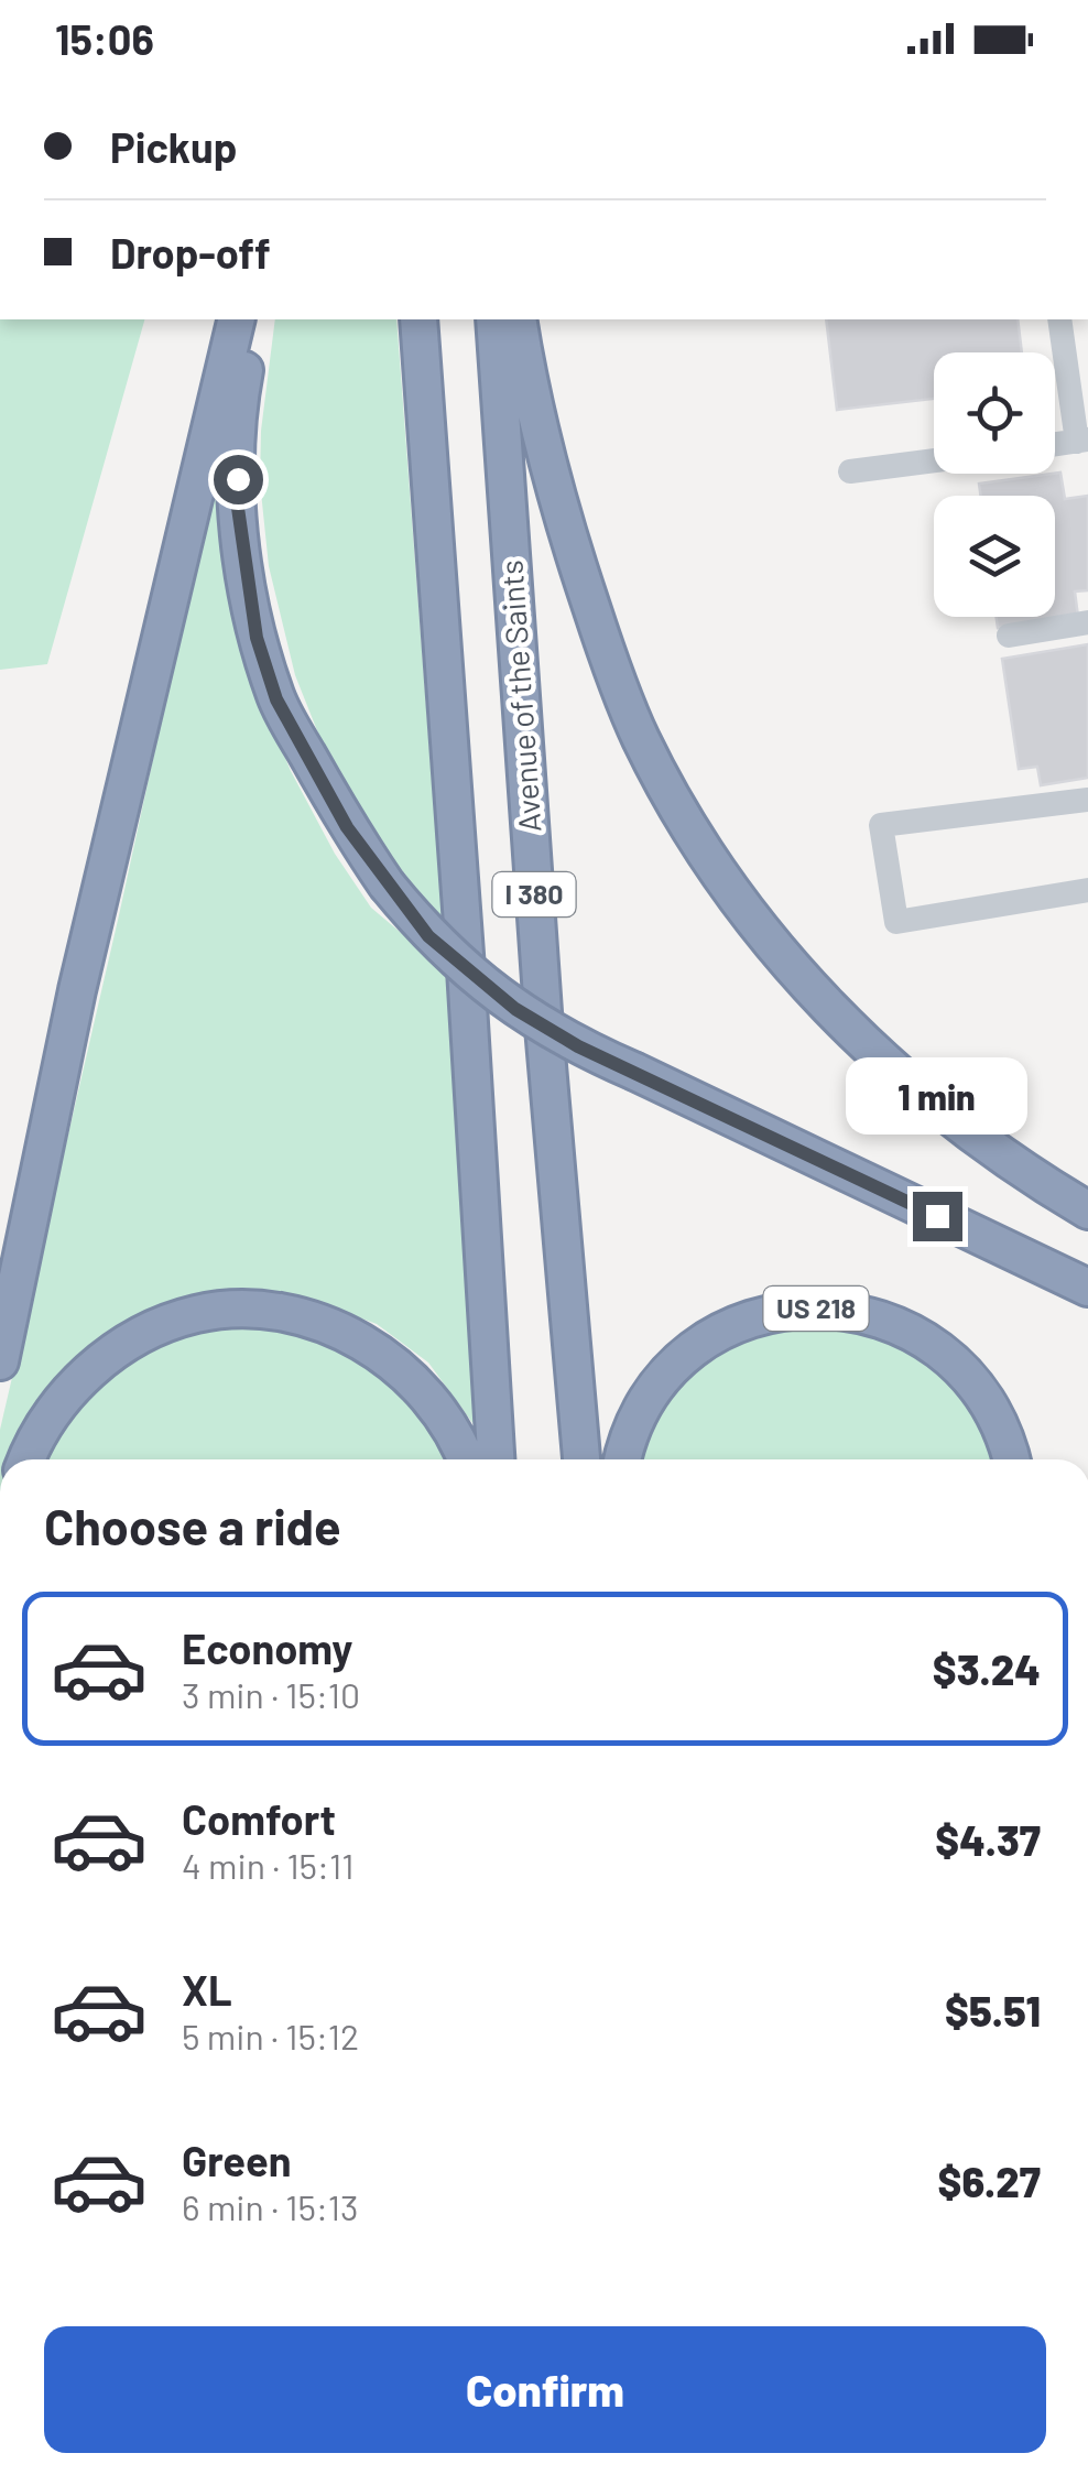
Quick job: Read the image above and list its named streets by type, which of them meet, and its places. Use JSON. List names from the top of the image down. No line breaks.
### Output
{"streets":{"highway":["Avenue of the Saints","I 380","US 218"]},"page":{"status":"15:06","banner":["Pickup","Drop-off"],"bubble":"1 min","heading":"Choose a ride","list":[{"name":"Economy","note":"3 min · 15:10","value":"$3.24"},{"name":"Comfort","note":"4 min · 15:11","value":"$4.37"},{"name":"XL","note":"5 min · 15:12","value":"$5.51"},{"name":"Green","note":"6 min · 15:13","value":"$6.27"}],"buttons":"Confirm"}}
